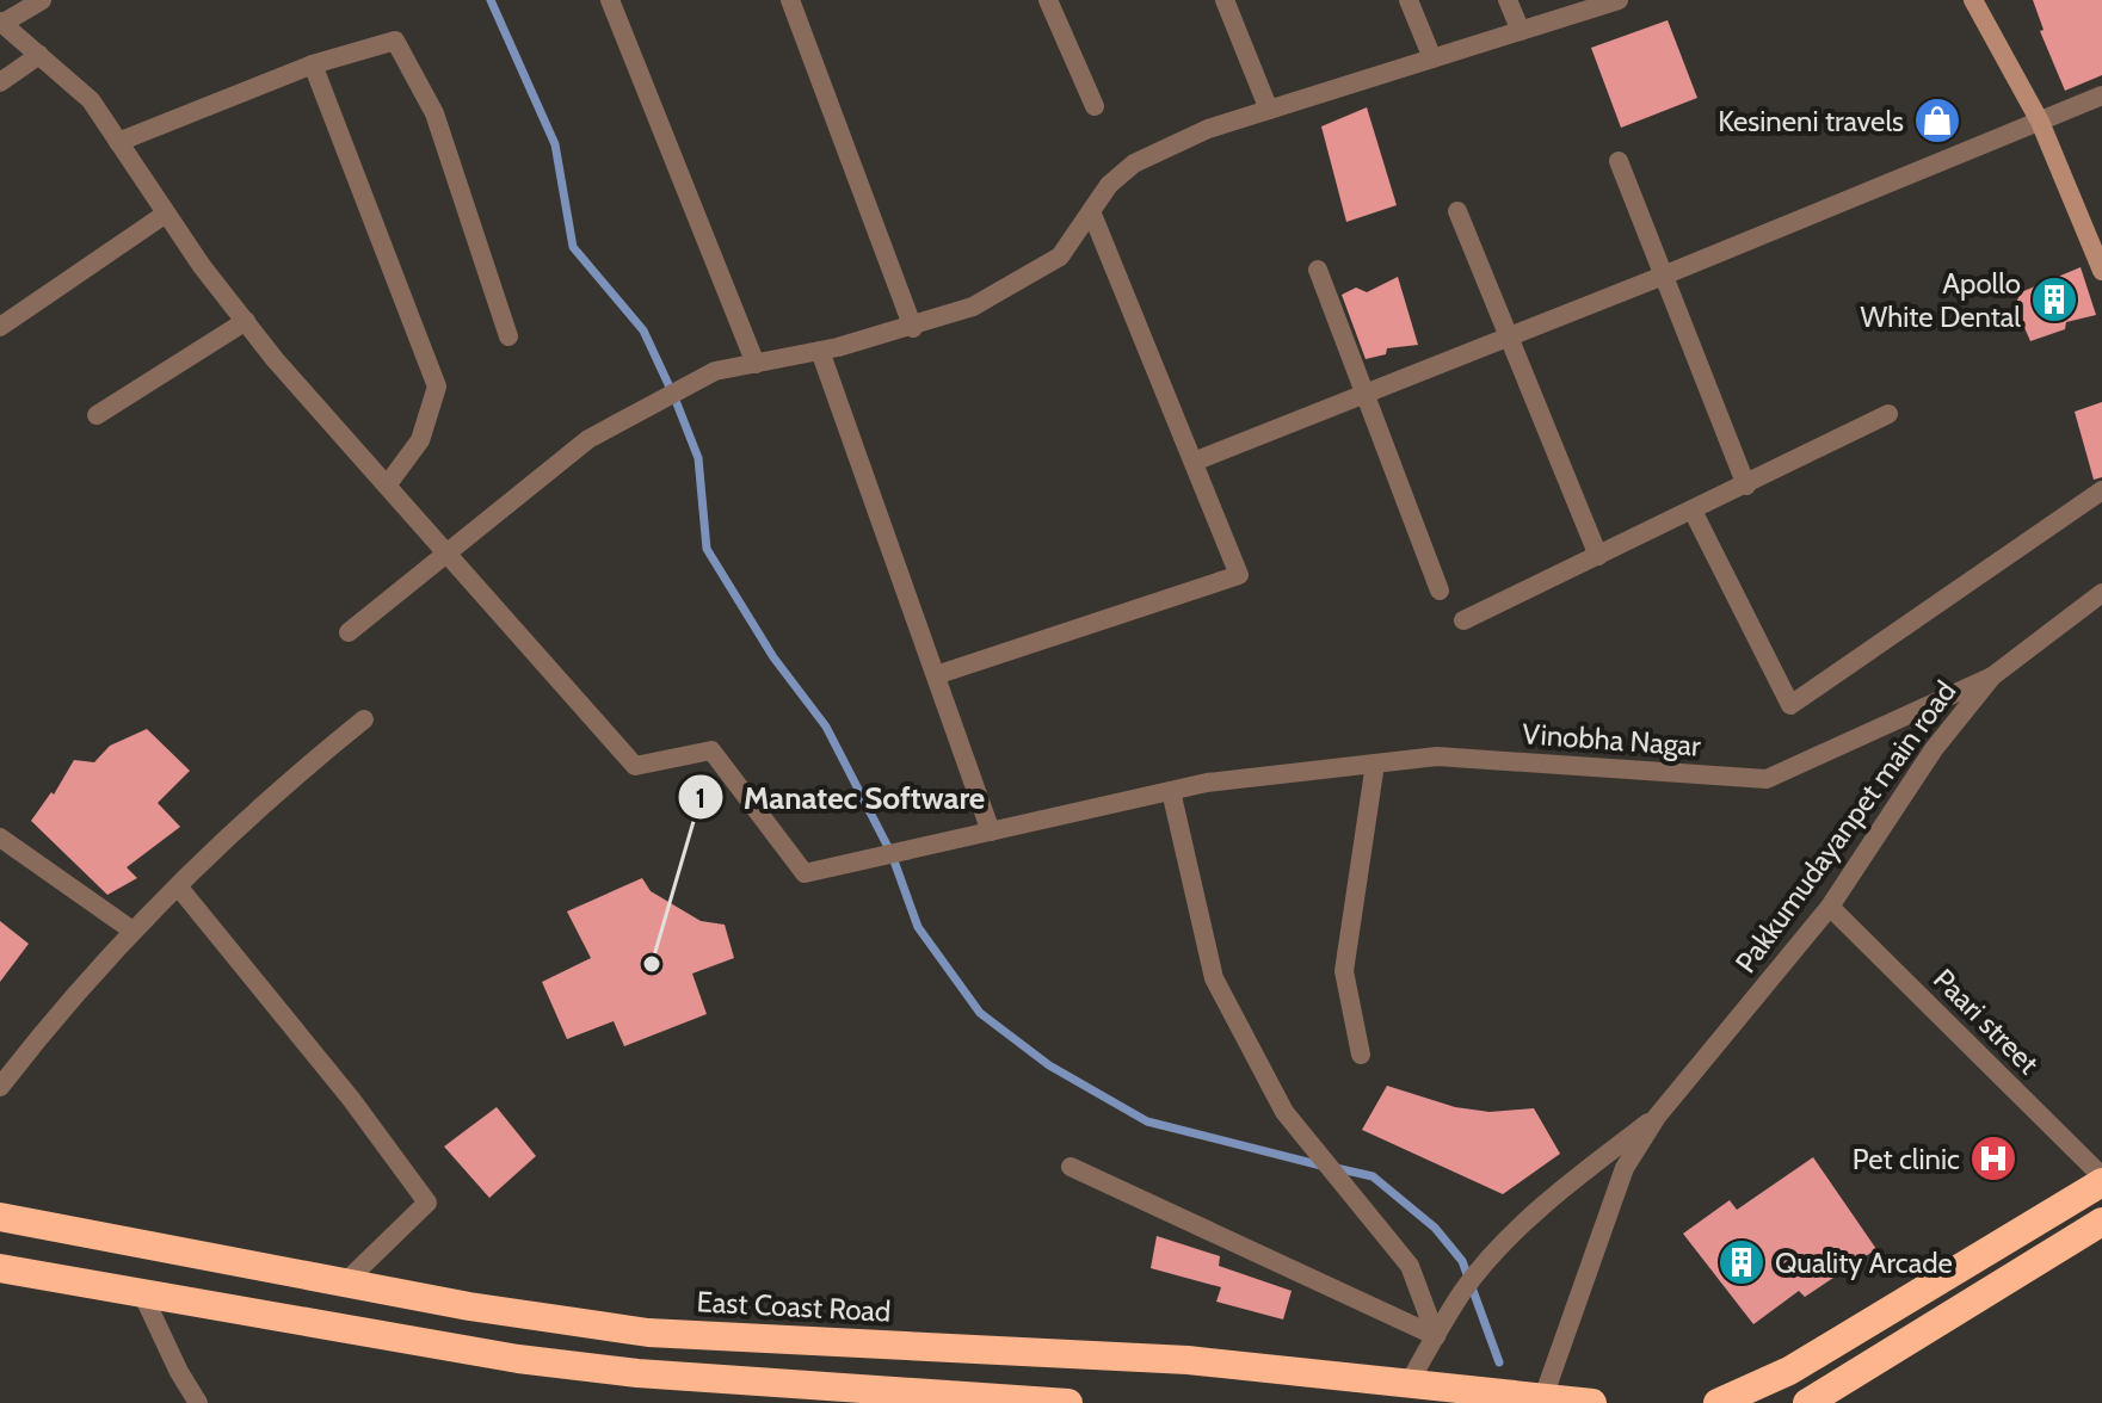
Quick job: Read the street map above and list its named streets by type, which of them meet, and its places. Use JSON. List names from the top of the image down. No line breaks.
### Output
{"streets":{"highway":["East Coast Road"],"street":["Vinobha Nagar","Pakkumudayanpet main road","Paari street"]},"crossings":[["Vinobha Nagar","Pakkumudayanpet main road"],["Pakkumudayanpet main road","Paari street"]],"places":{"shop":["Kesineni travels"],"building":["Apollo White Dental","Quality Arcade"],"other":["Manatec Software"],"hospital":["Pet clinic"]}}
